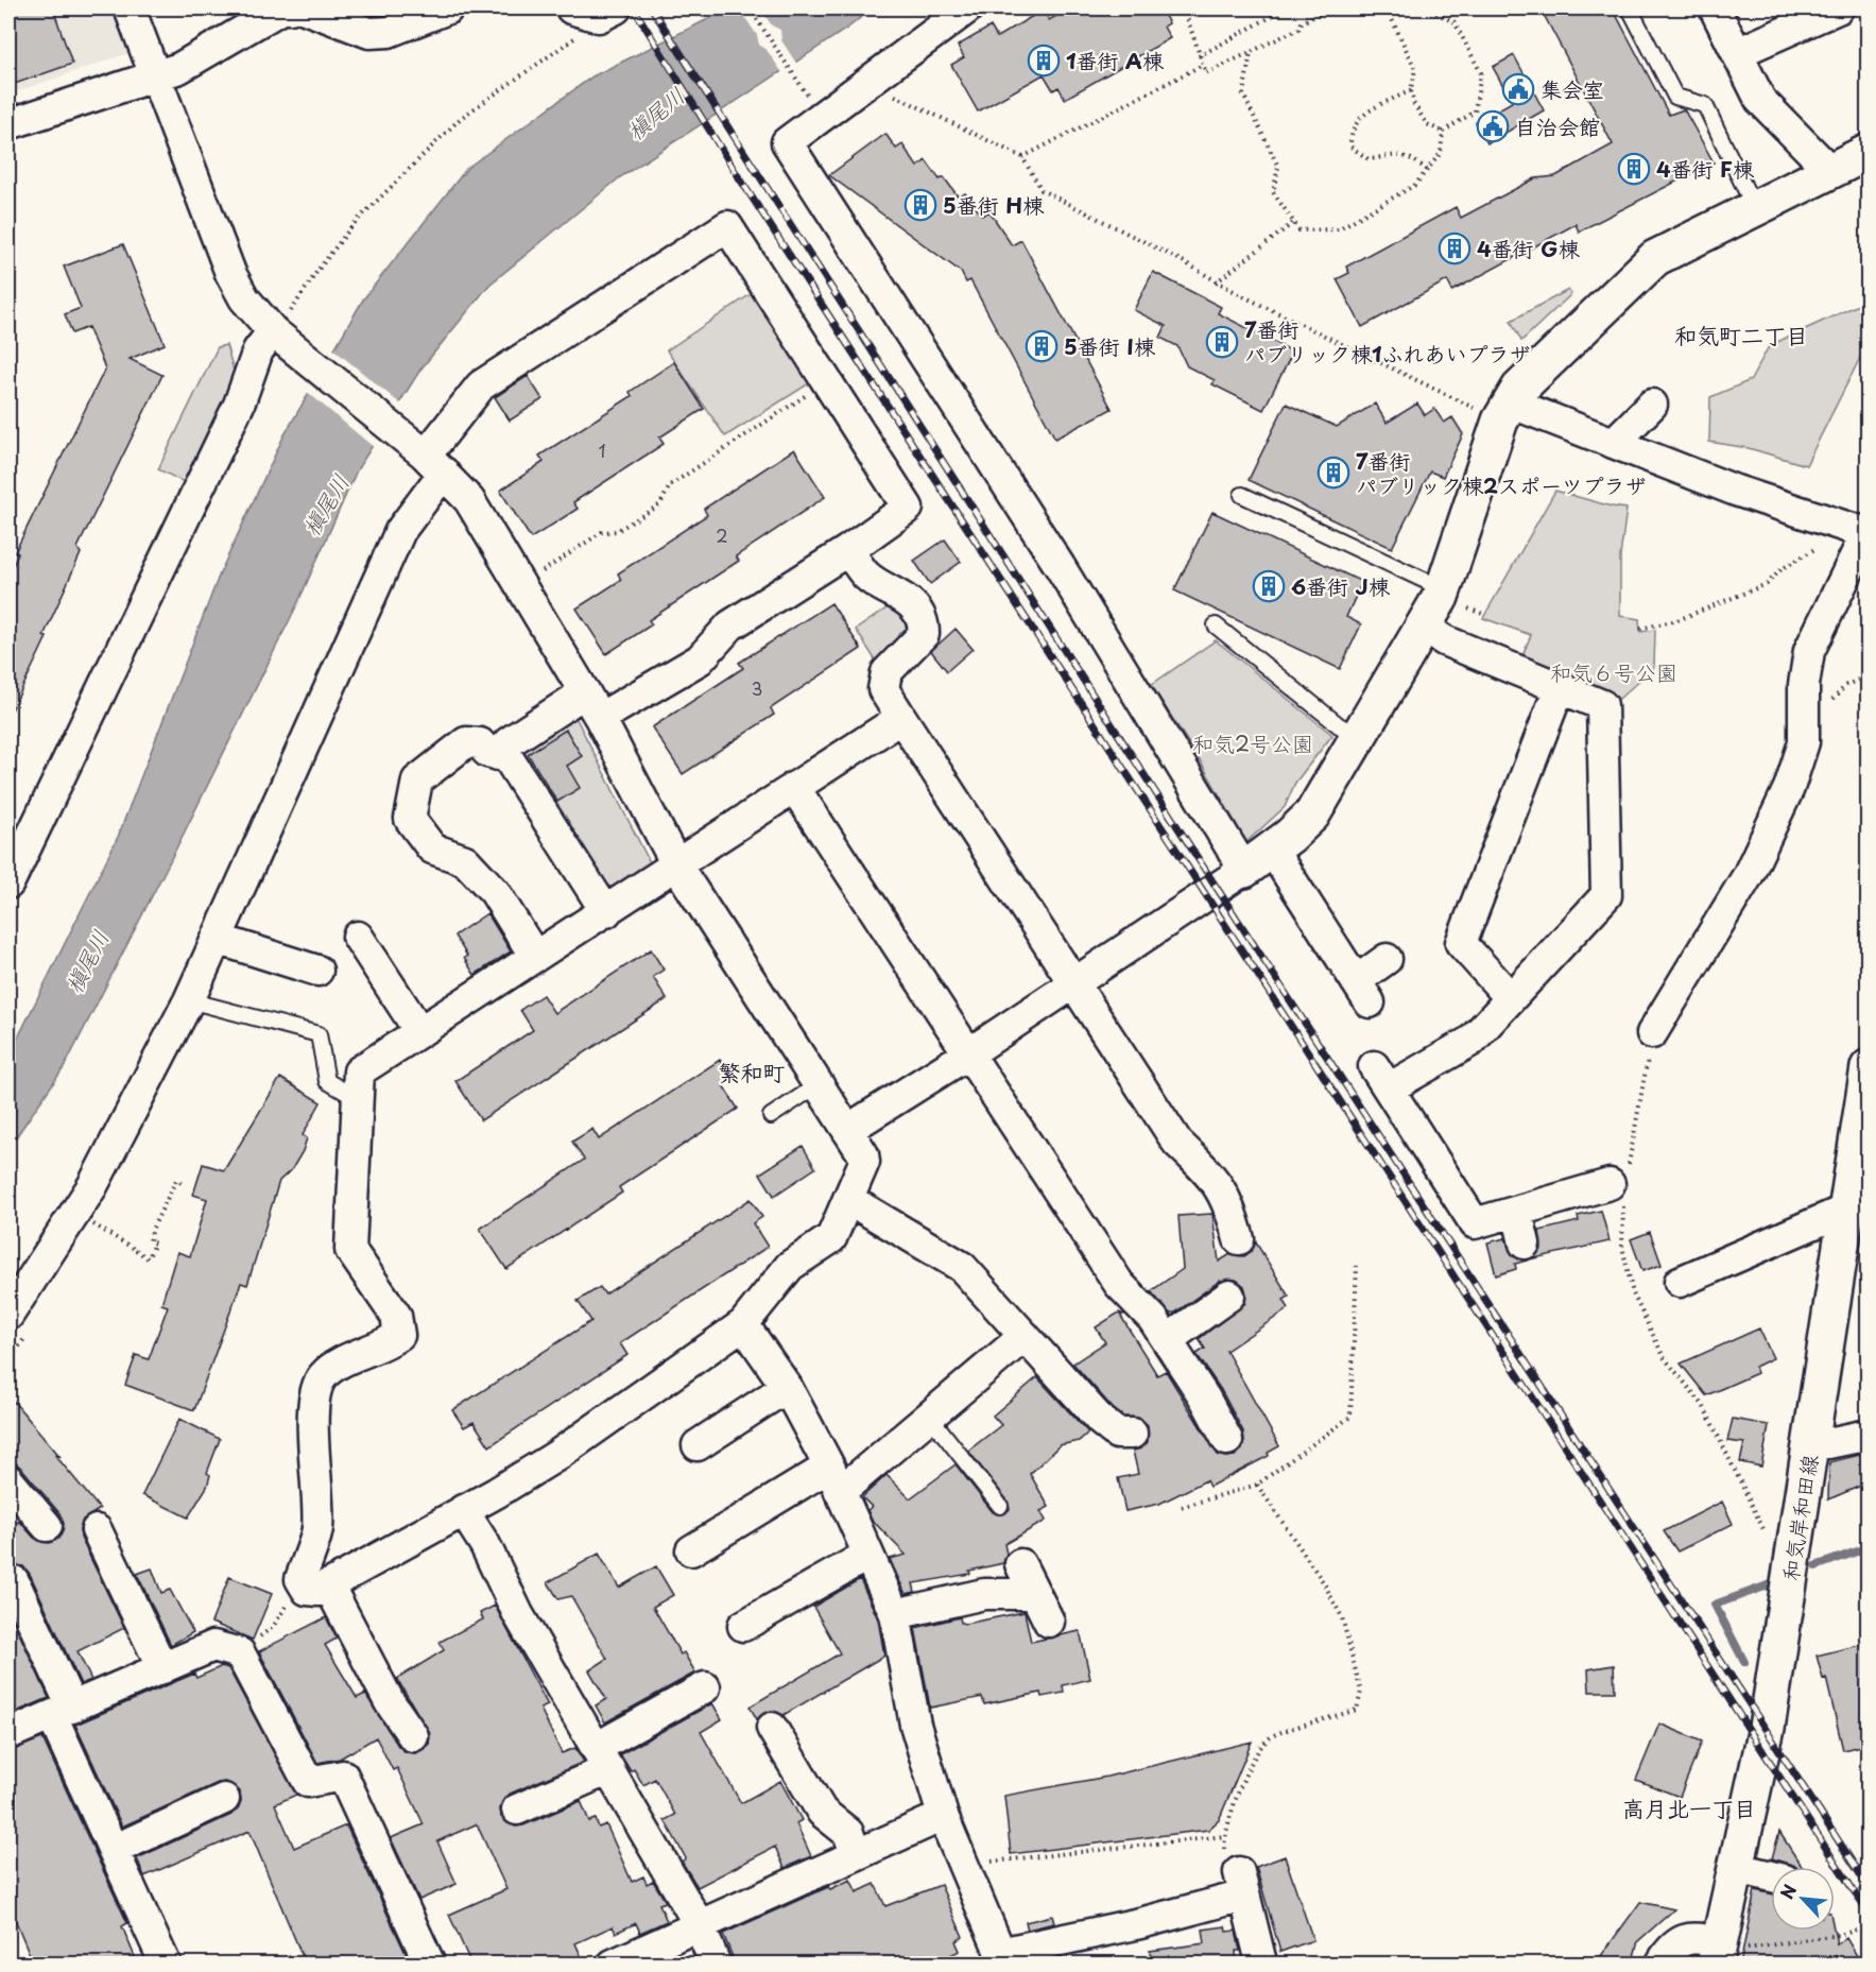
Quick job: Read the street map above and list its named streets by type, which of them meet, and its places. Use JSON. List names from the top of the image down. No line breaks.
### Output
{"streets":{"street":["和気岸和田線"]},"districts":["和気町二丁目","繁和町","高月北一丁目"],"water":["槇尾川"],"parks":["和気６号公園","和気2号公園"],"places":{"building":["1番街 A棟","4番街 F棟","5番街 H棟","4番街 G棟","7番街 パブリック棟1ふれあいプラザ","5番街 I棟","7番街 パブリック棟2スポーツプラザ","6番街 J棟"],"public building":["集会室","自治会館"]},"house_numbers":["1","2","3"],"north":"top left"}
